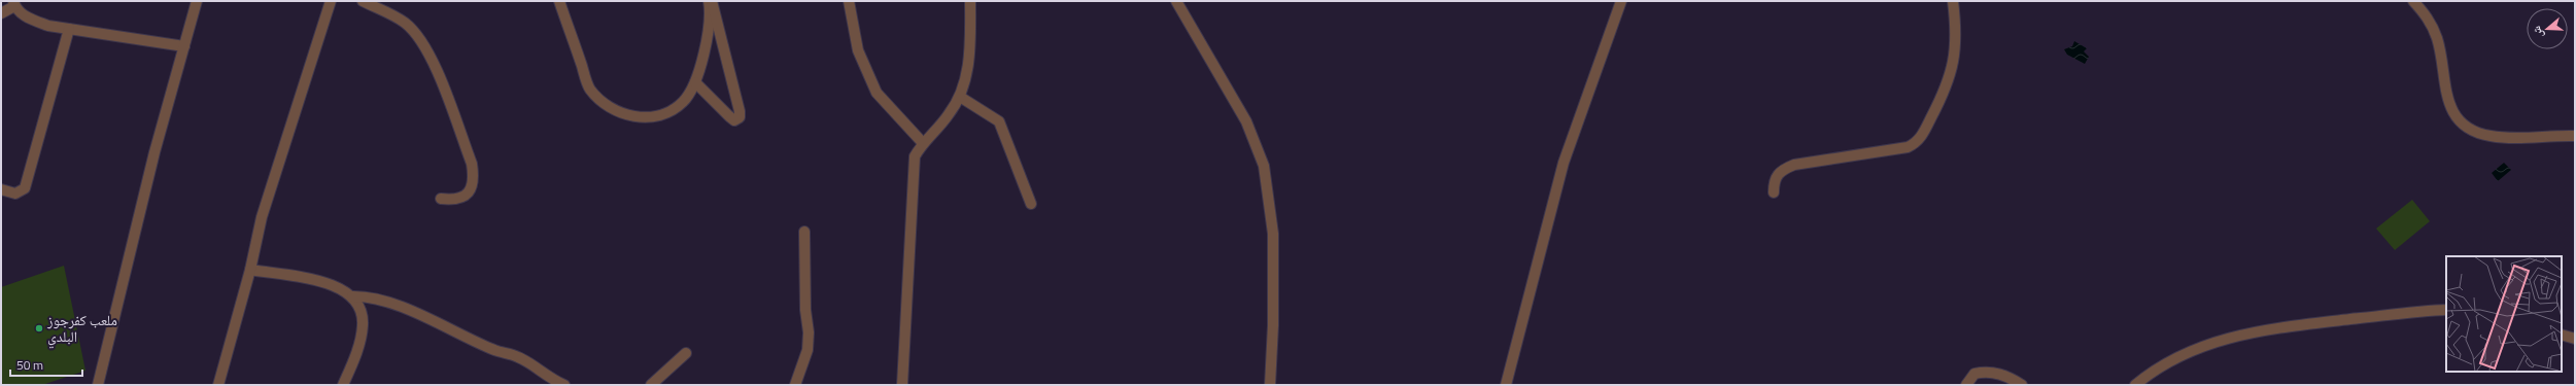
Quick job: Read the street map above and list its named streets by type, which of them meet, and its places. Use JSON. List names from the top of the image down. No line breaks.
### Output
{"places":["ملعب كفرجوز البلدي"],"scale_bar":"50 m","north":"left"}
